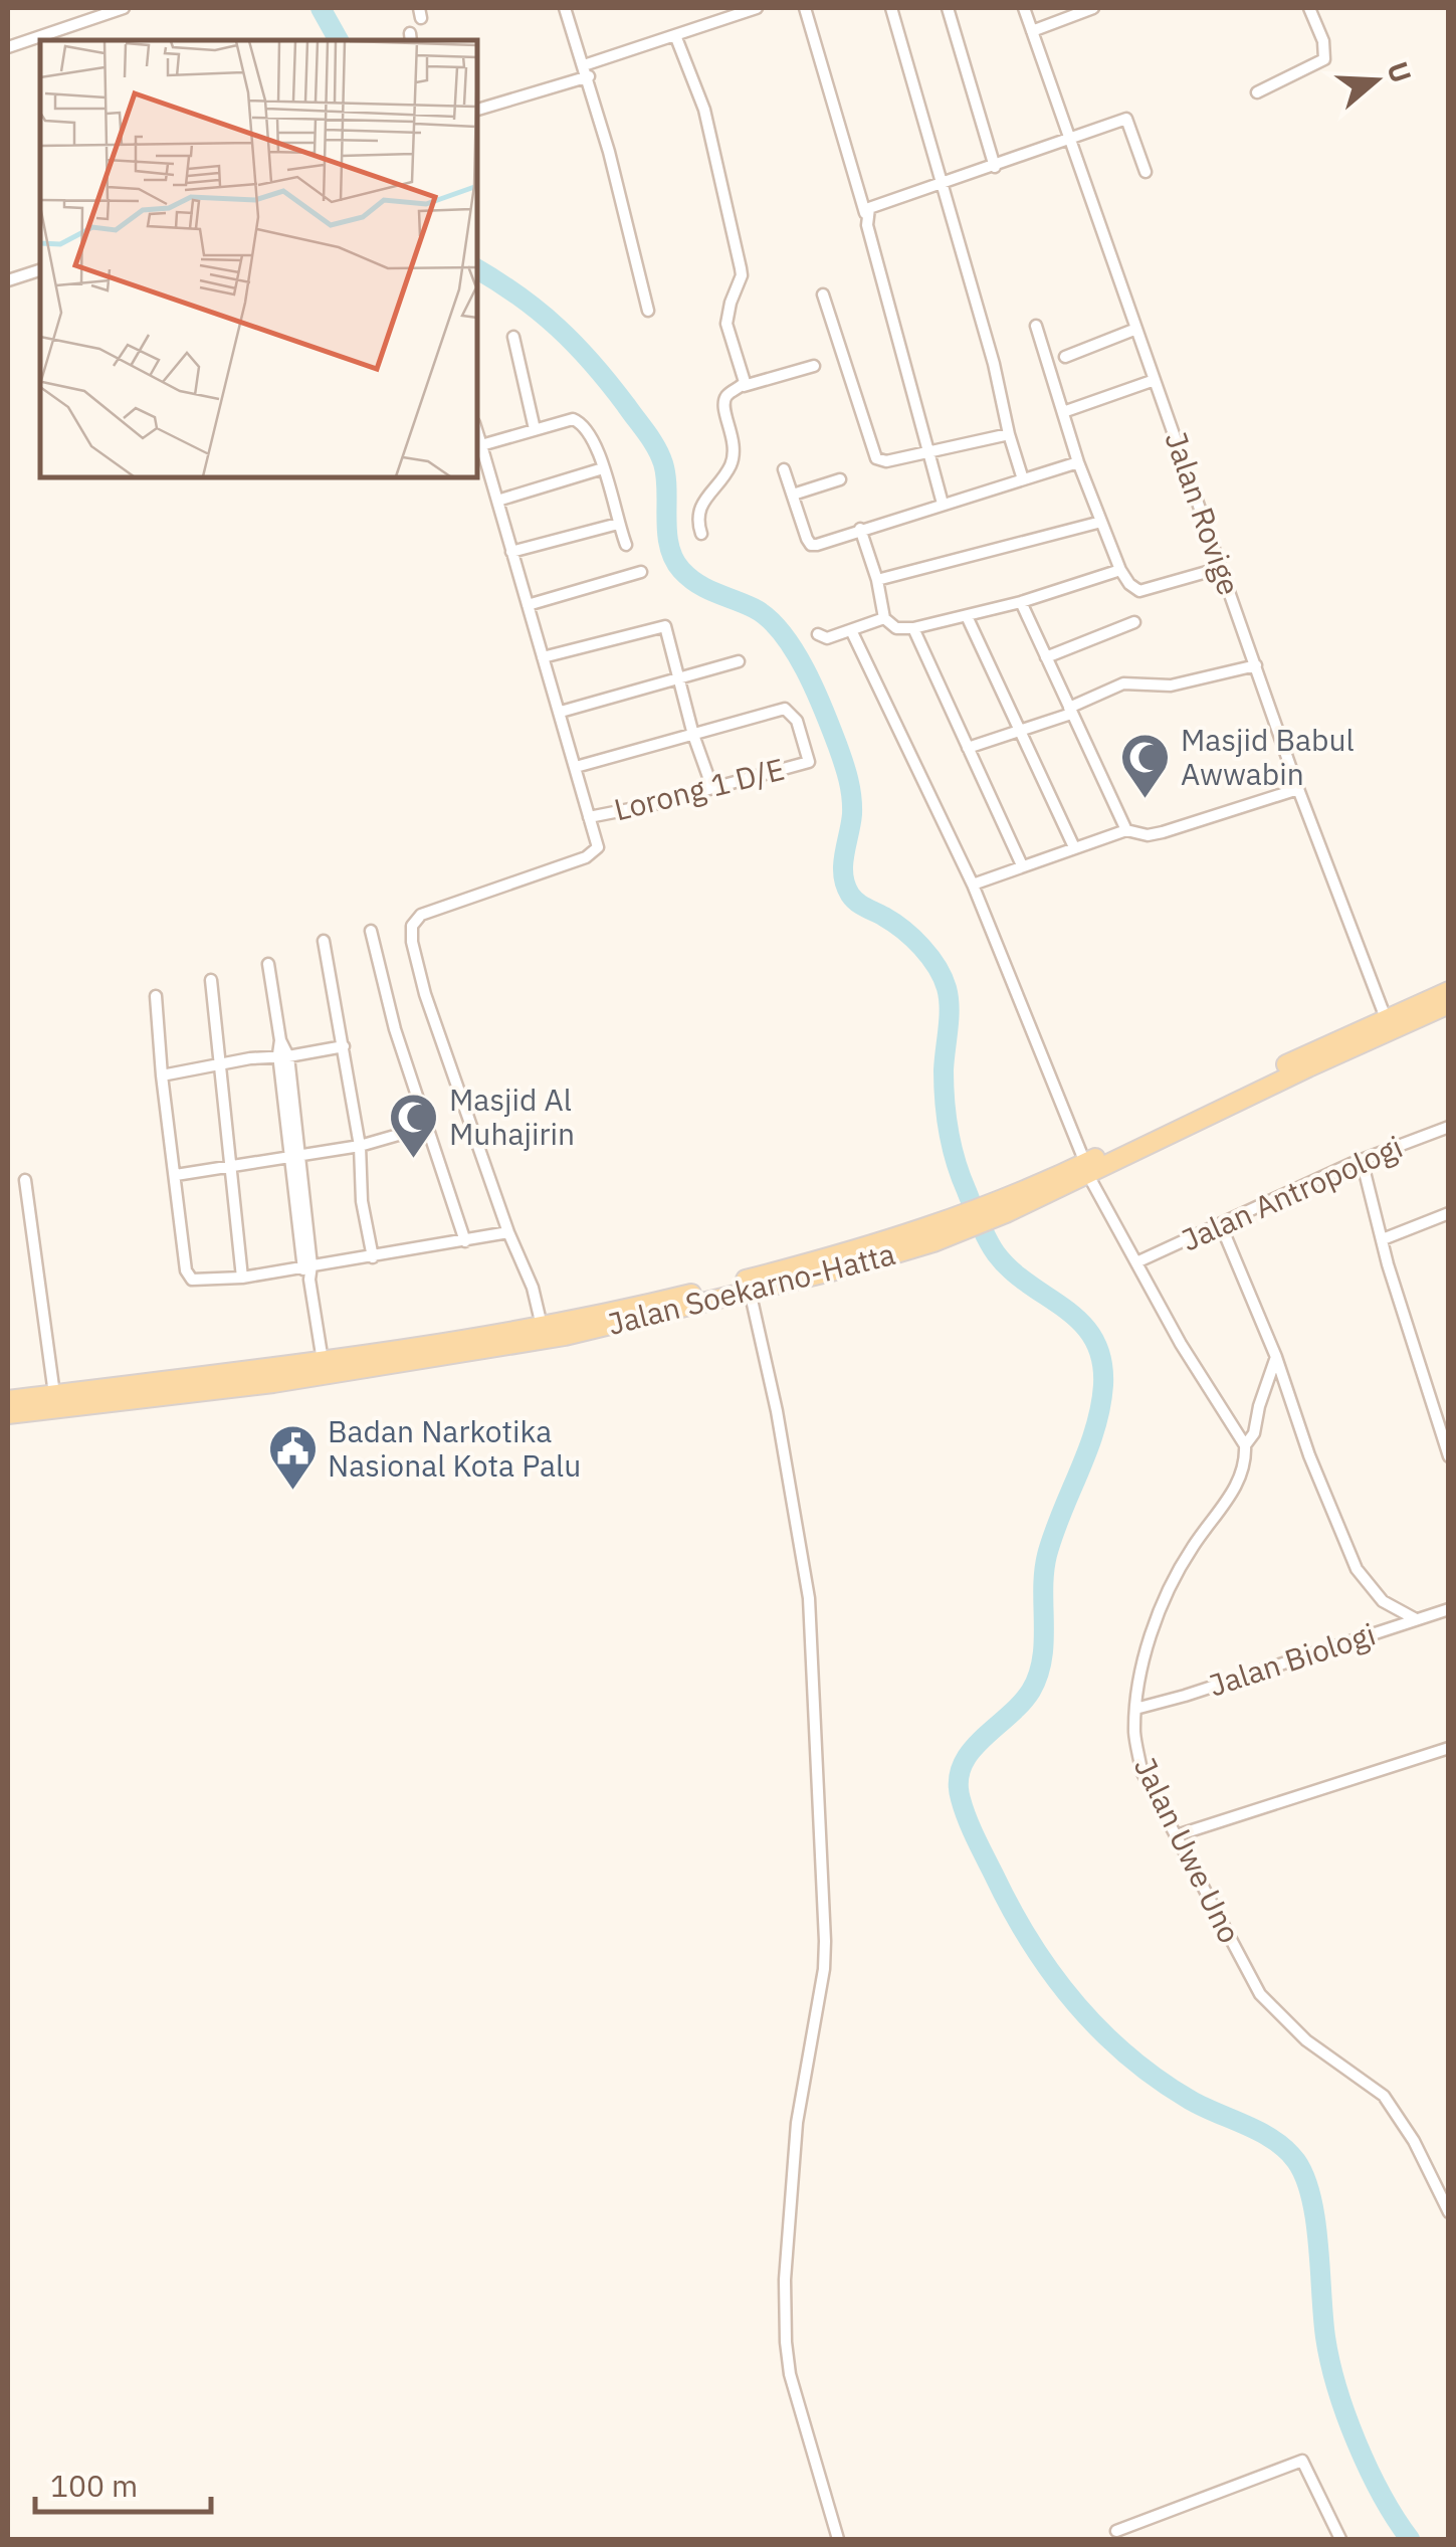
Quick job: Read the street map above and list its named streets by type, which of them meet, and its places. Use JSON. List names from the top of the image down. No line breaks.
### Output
{"streets":{"main road":["Jalan Soekarno-Hatta"],"street":["Jalan Rovige","Lorong 1 D/E","Jalan Antropologi","Jalan Biologi","Jalan Uwe Uno"]},"crossings":[["Jalan Rovige","Jalan Soekarno-Hatta"],["Jalan Biologi","Jalan Uwe Uno"]],"places":{"mosque":["Masjid Babul Awwabin","Masjid Al Muhajirin"],"public building":["Badan Narkotika Nasional Kota Palu"]},"scale_bar":"100 m","north":"right"}
